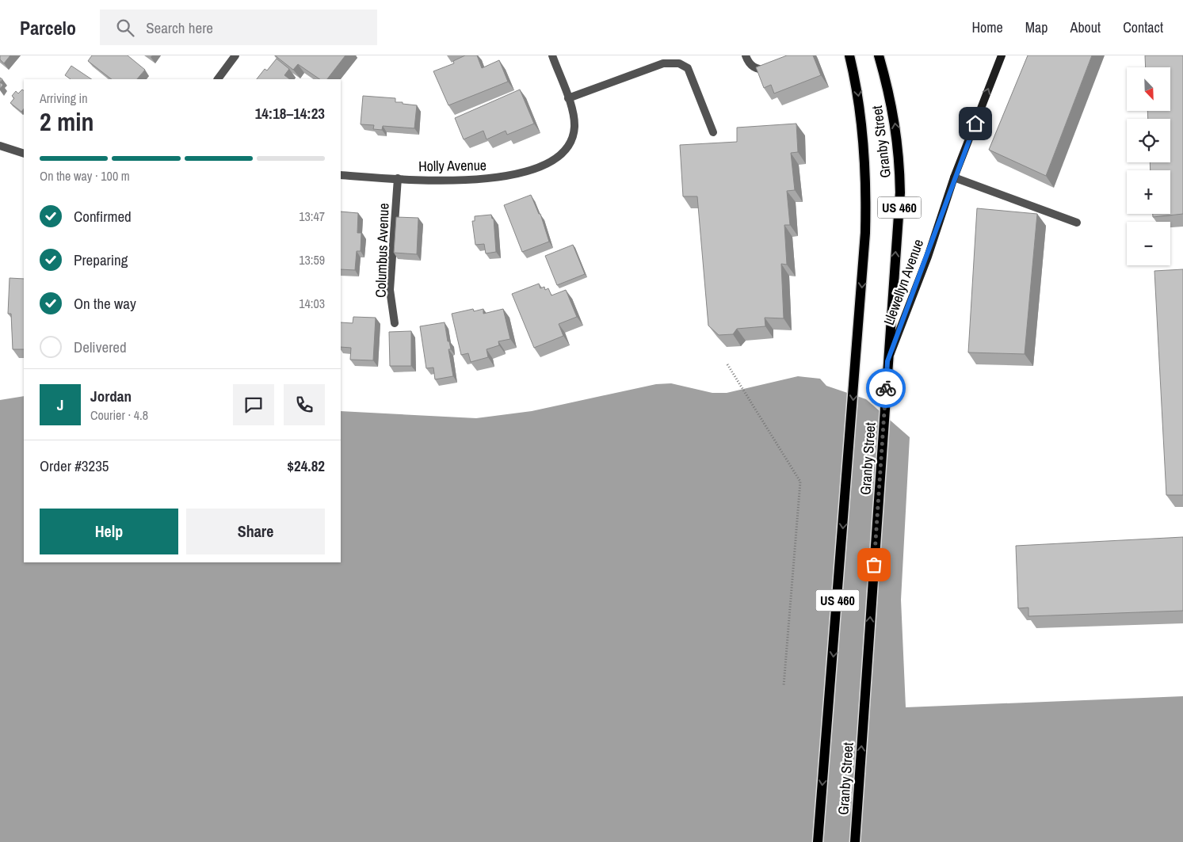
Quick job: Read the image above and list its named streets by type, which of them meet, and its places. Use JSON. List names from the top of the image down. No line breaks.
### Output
{"streets":{"main road":["Granby Street","US 460"],"street":["Holly Avenue","Columbus Avenue","Llewellyn Avenue"]},"crossings":[["Granby Street","Llewellyn Avenue"],["Holly Avenue","Columbus Avenue"]],"one_way":["Llewellyn Avenue"],"north":"bottom right","page":{"header":"Parcelo","search":"Search here","nav":["Home","Map","About","Contact"],"map_buttons":["+","−"],"heading":["2 min","Arriving in","14:18–14:23"],"panel":["Jordan","Courier · 4.8","Order #3235","$24.82"],"bar":"On the way · 100 m","list":[["Confirmed","13:47"],["Preparing","13:59"],["On the way","14:03"],"Delivered"],"round":"J","buttons":["Help","Share"]}}
